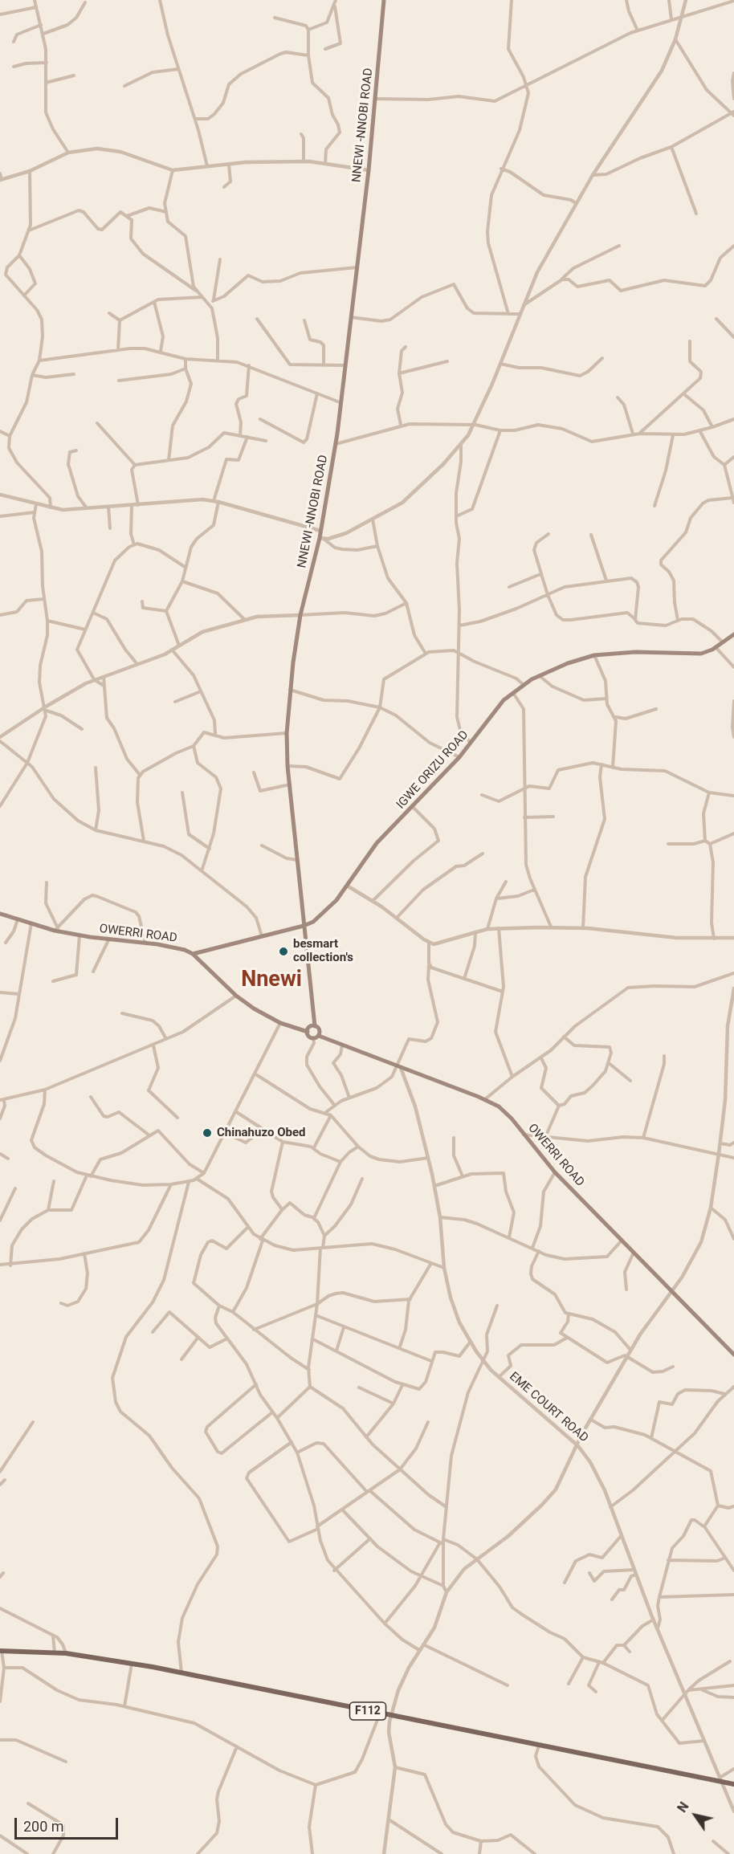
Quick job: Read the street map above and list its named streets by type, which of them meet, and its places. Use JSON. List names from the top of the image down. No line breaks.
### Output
{"streets":{"main road":["NNEWI -NNOBI ROAD","IGWE ORIZU ROAD","OWERRI ROAD","F112"],"street":["EME COURT ROAD"]},"crossings":[["NNEWI -NNOBI ROAD","IGWE ORIZU ROAD"],["NNEWI -NNOBI ROAD","OWERRI ROAD"],["IGWE ORIZU ROAD","OWERRI ROAD"],["OWERRI ROAD","EME COURT ROAD"],["EME COURT ROAD","F112"]],"districts":["Nnewi"],"places":["besmart collection's","Chinahuzo Obed"],"scale_bar":"200 m","north":"top left"}
